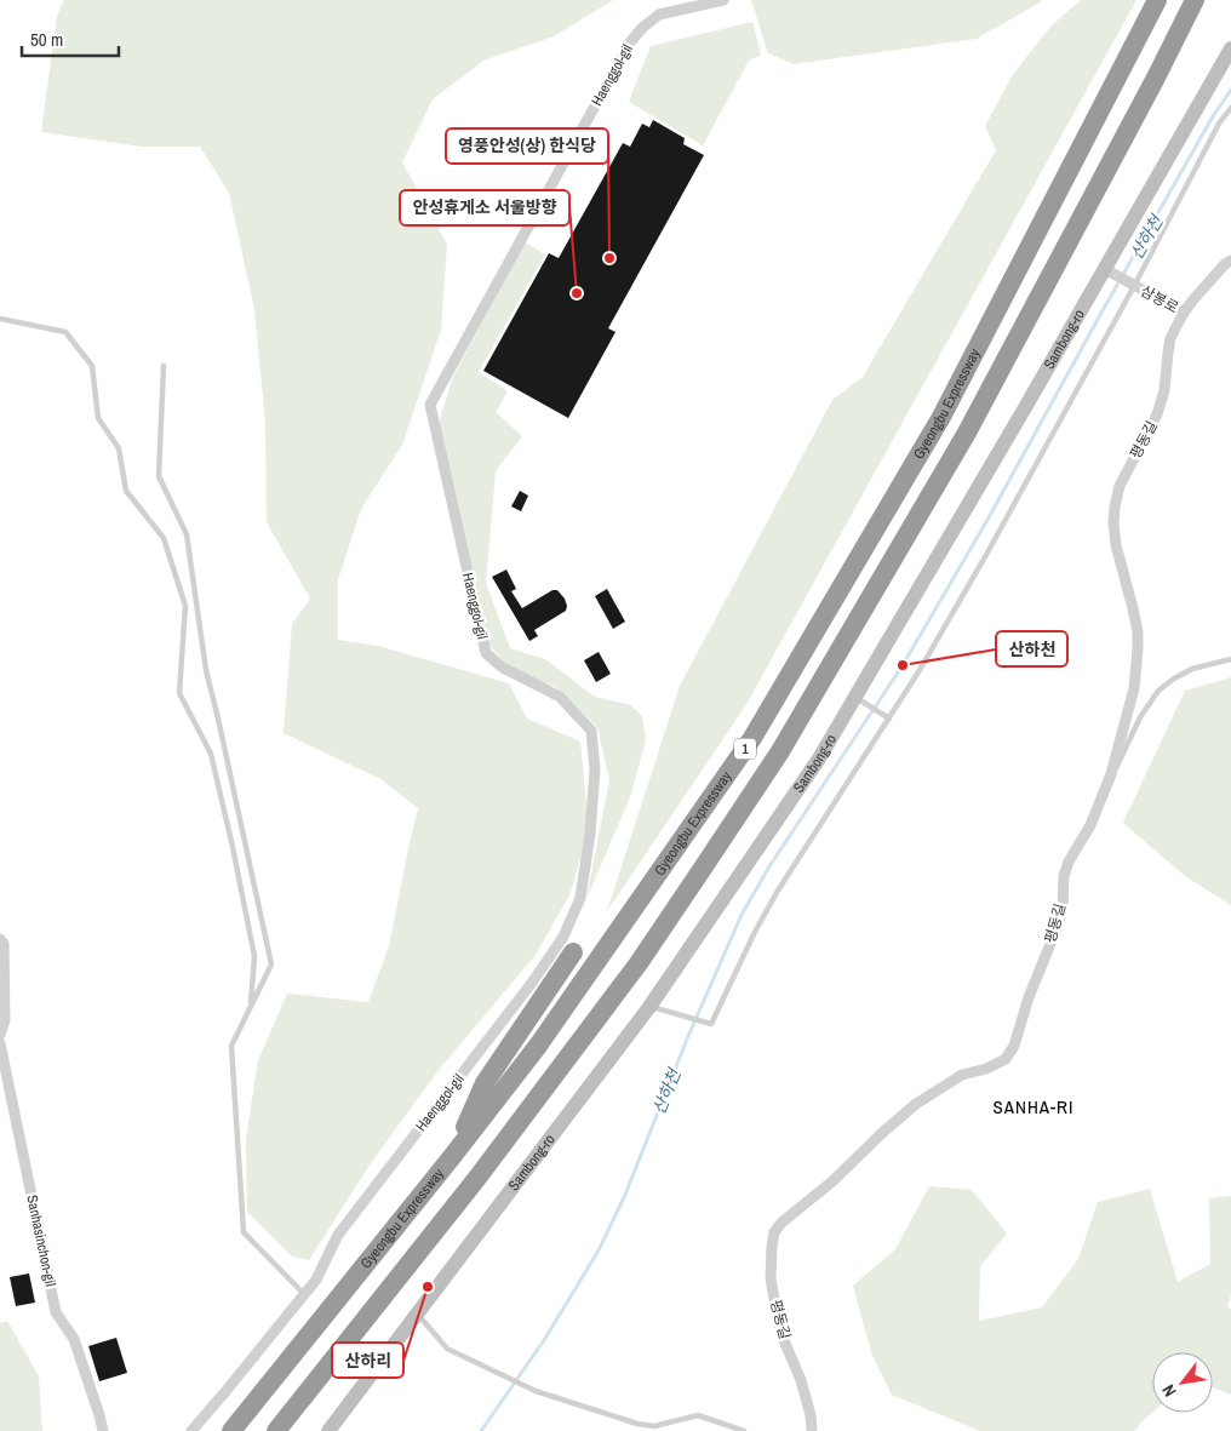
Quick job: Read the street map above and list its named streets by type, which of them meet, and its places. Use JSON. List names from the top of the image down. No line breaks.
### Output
{"streets":{"highway":["Gyeongbu Expressway","1"],"main road":["Sambong-ro"],"street":["Haenggol-gil","삼봉로","평동길","Sanhasinchon-gil"]},"crossings":[["삼봉로","Sambong-ro"],["삼봉로","평동길"]],"districts":["SANHA-RI"],"water":["산하천"],"places":["영풍안성(상) 한식당","안성휴게소 서울방향","산하천","산하리"],"scale_bar":"50 m","north":"bottom left"}
